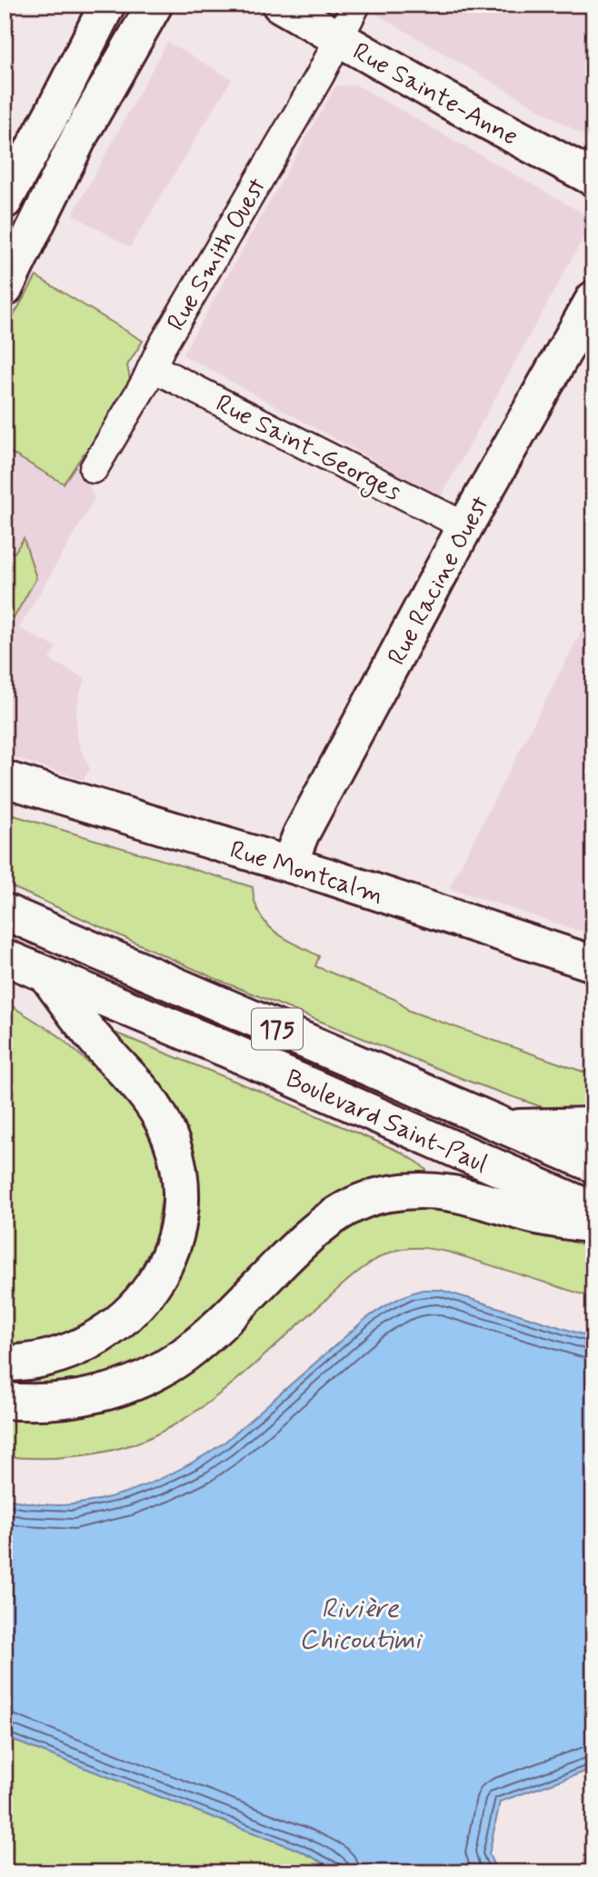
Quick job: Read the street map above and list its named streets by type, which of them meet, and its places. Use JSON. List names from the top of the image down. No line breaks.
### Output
{"streets":{"main road":["Rue Sainte-Anne","Rue Racine Ouest","Rue Montcalm","175","Boulevard Saint-Paul"],"street":["Rue Smith Ouest","Rue Saint-Georges"]},"crossings":[["Rue Sainte-Anne","Rue Smith Ouest"],["Rue Smith Ouest","Rue Saint-Georges"],["Rue Saint-Georges","Rue Racine Ouest"],["Rue Racine Ouest","Rue Montcalm"]],"water":["Rivière Chicoutimi"]}
